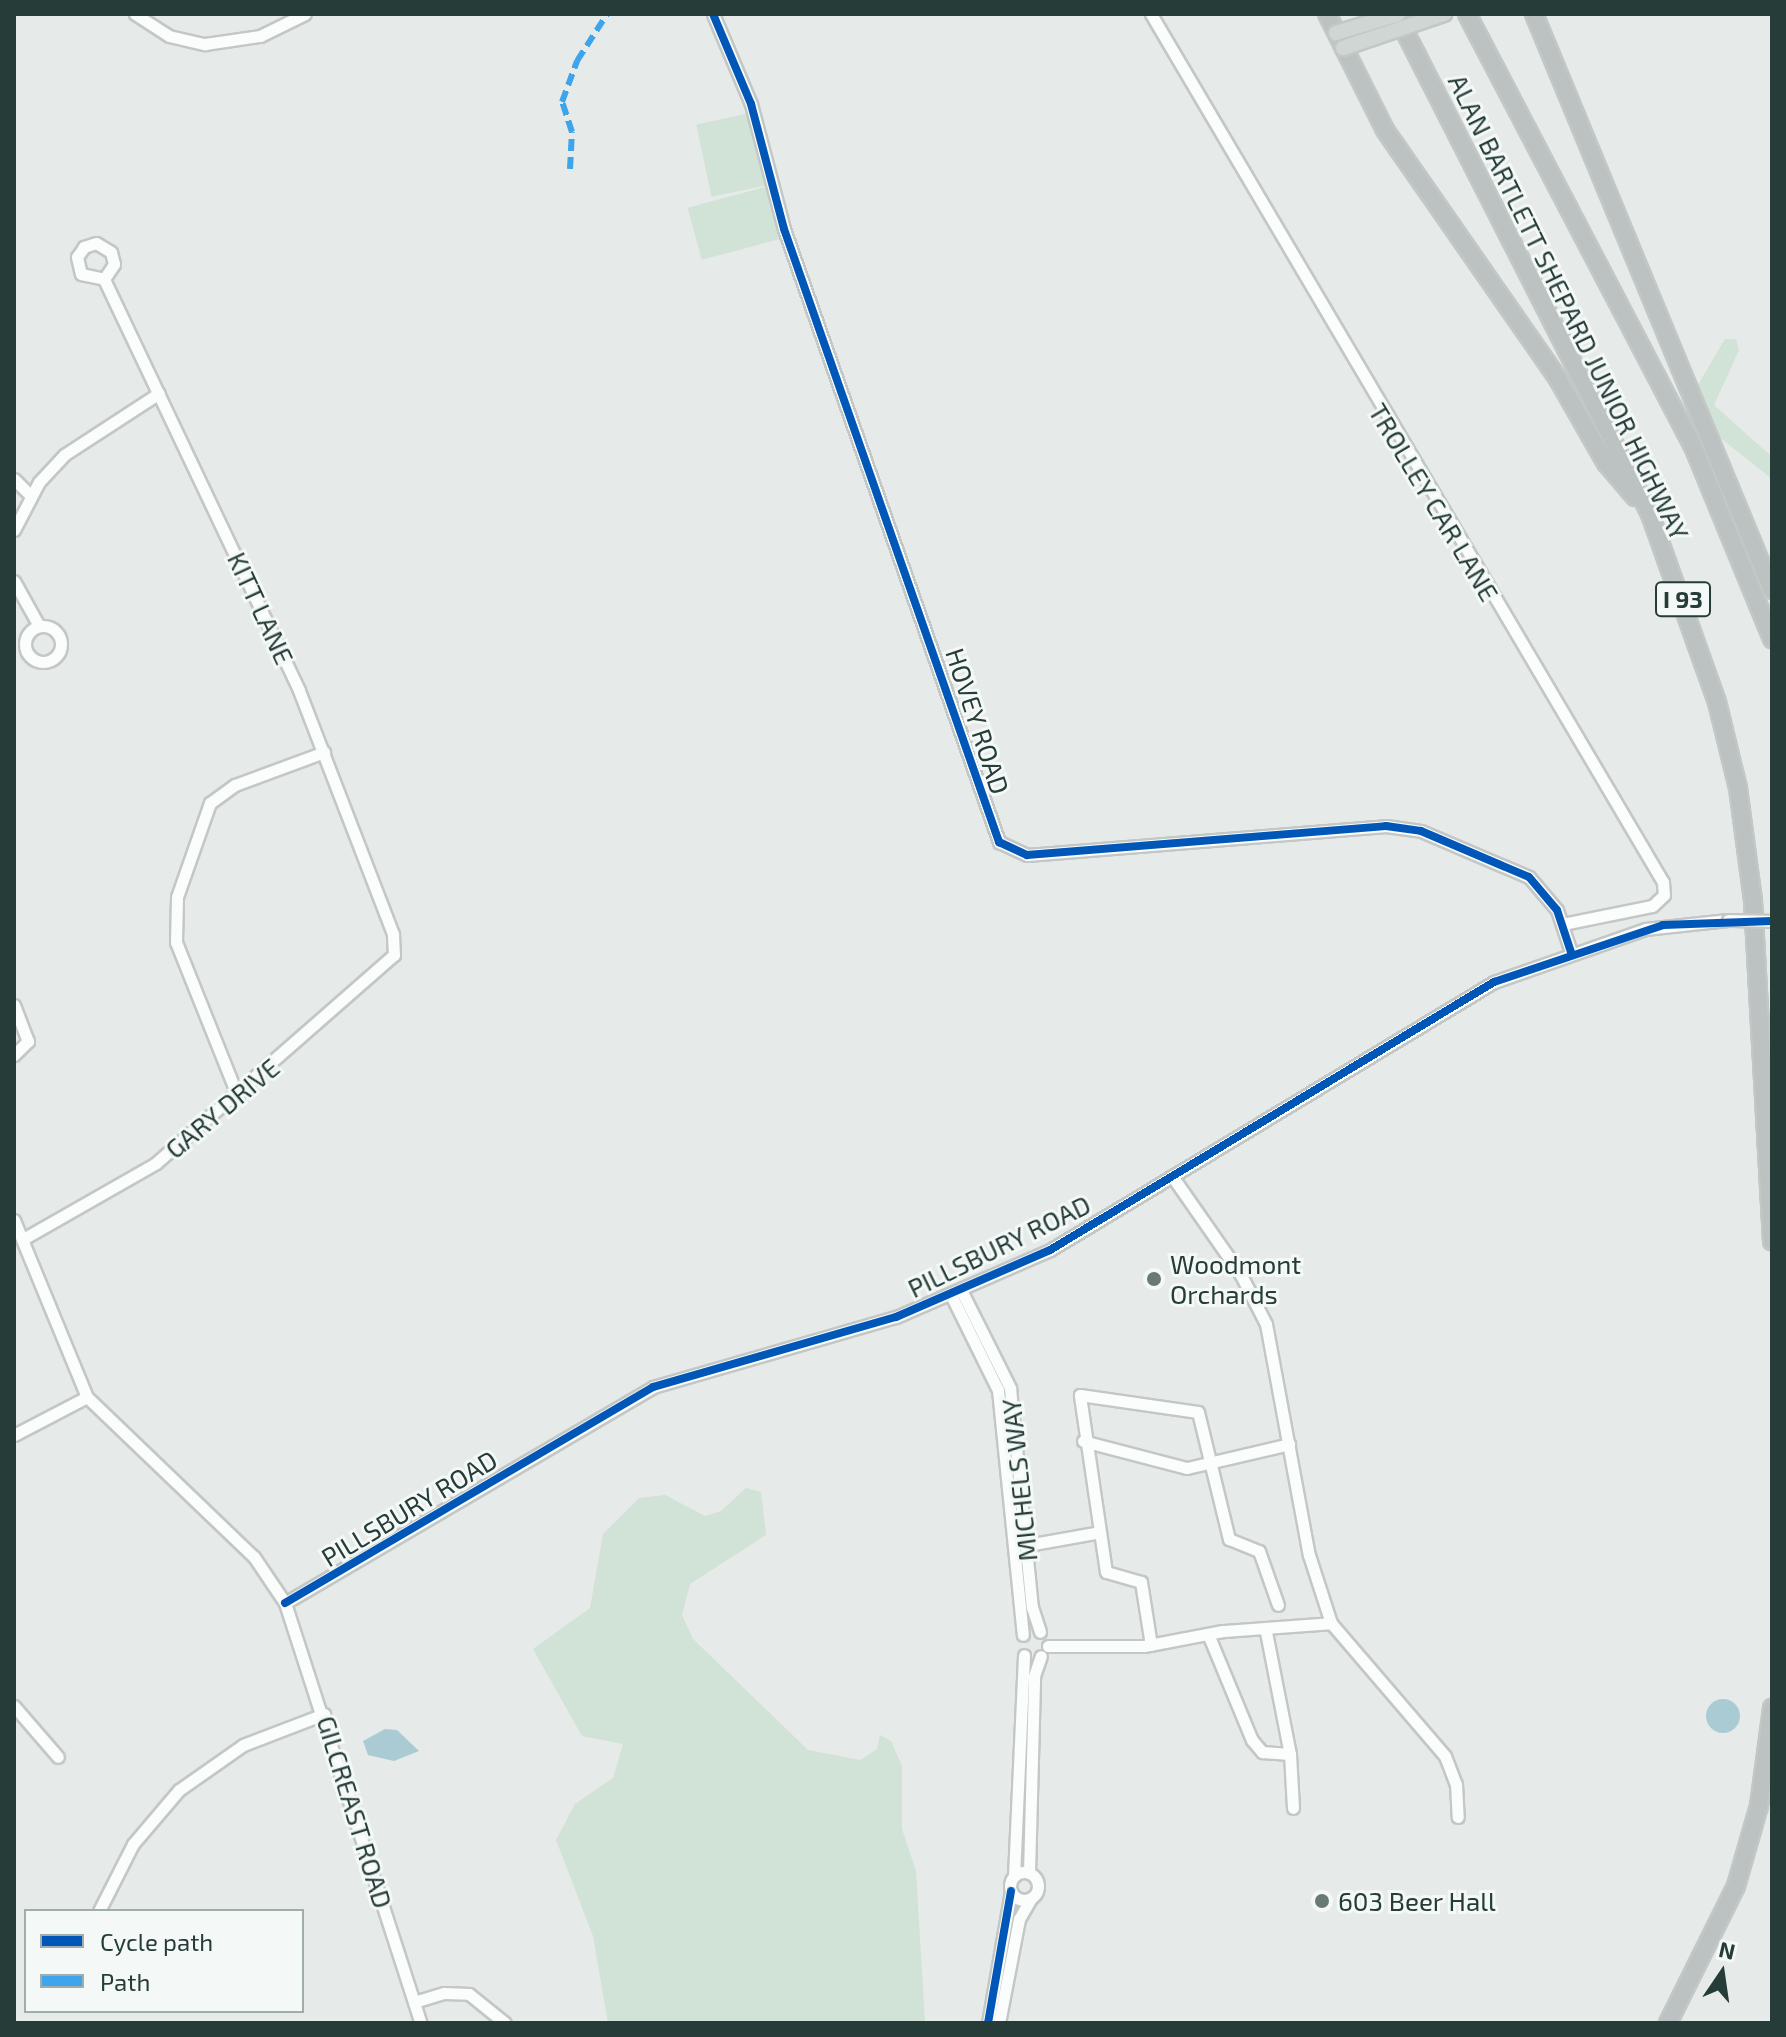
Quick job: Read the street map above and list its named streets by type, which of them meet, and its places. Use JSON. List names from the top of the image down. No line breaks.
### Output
{"streets":{"highway":["ALAN BARTLETT SHEPARD JUNIOR HIGHWAY","I 93"],"street":["TROLLEY CAR LANE","KITT LANE","HOVEY ROAD","GARY DRIVE","PILLSBURY ROAD","MICHELS WAY","GILCREAST ROAD"]},"crossings":[["TROLLEY CAR LANE","HOVEY ROAD"],["KITT LANE","GARY DRIVE"],["HOVEY ROAD","PILLSBURY ROAD"],["PILLSBURY ROAD","MICHELS WAY"],["PILLSBURY ROAD","GILCREAST ROAD"]],"places":["Woodmont Orchards","603 Beer Hall"],"legend":["Cycle path","Path"],"north":"top"}
